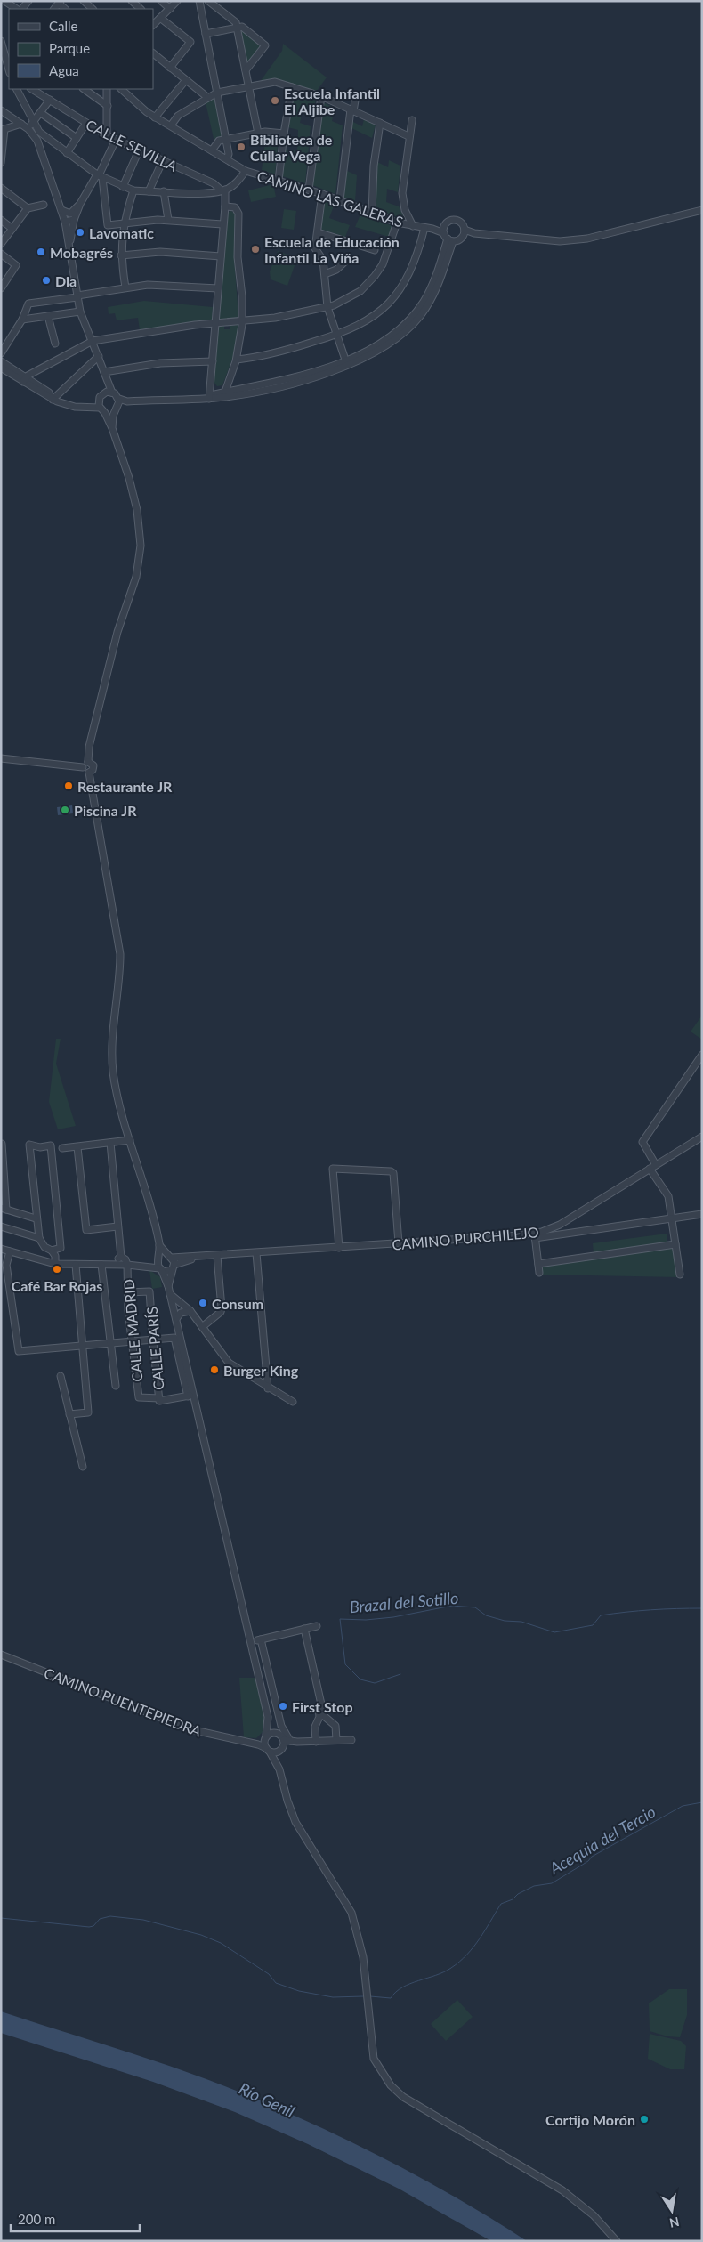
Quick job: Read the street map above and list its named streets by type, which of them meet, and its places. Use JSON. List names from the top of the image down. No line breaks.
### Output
{"streets":{"street":["CALLE SEVILLA","CAMINO LAS GALERAS","CAMINO PURCHILEJO","CALLE MADRID","CALLE PARÍS","CAMINO PUENTEPIEDRA"]},"crossings":[["CALLE MADRID","CALLE PARÍS"]],"water":["Brazal del Sotillo","Acequia del Tercio","Río Genil"],"places":["Escuela Infantil El Aljibe","Biblioteca de Cúllar Vega","Lavomatic","Escuela de Educación Infantil La Viña","Mobagrés","Dia","Restaurante JR","Piscina JR","Café Bar Rojas","Consum","Burger King","First Stop","Cortijo Morón"],"legend":["Calle","Parque","Agua"],"scale_bar":"200 m","north":"bottom"}
